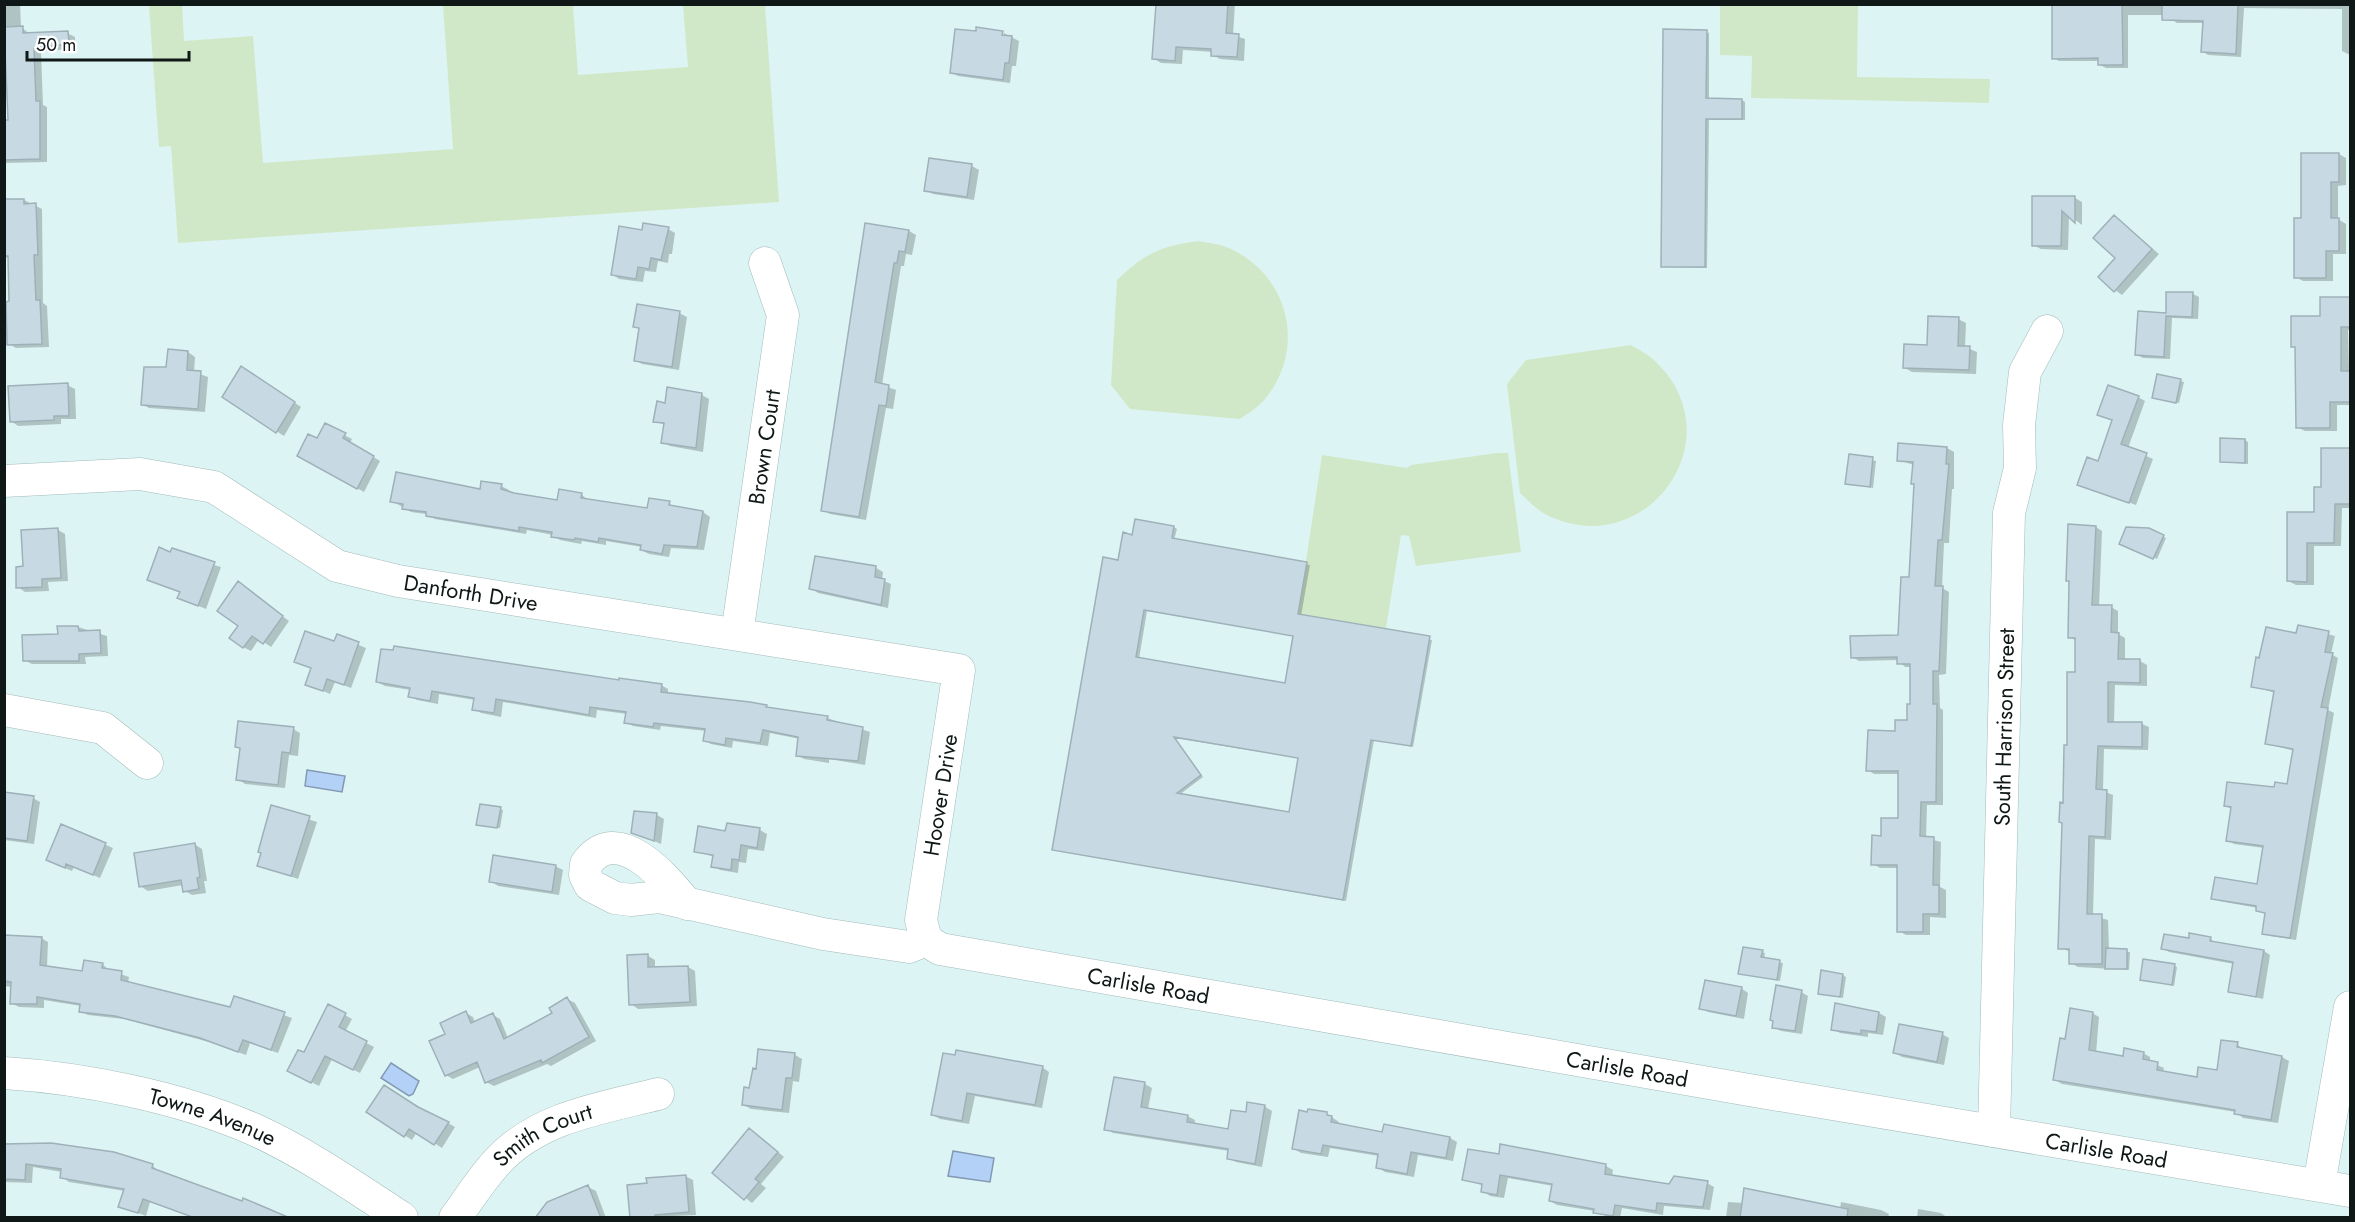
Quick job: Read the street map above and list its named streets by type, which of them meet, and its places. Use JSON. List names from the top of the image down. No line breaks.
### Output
{"streets":{"street":["Brown Court","Danforth Drive","South Harrison Street","Hoover Drive","Carlisle Road","Towne Avenue","Smith Court"]},"crossings":[["Brown Court","Danforth Drive"],["Danforth Drive","Hoover Drive"],["South Harrison Street","Carlisle Road"],["Hoover Drive","Carlisle Road"]],"scale_bar":"50 m"}
